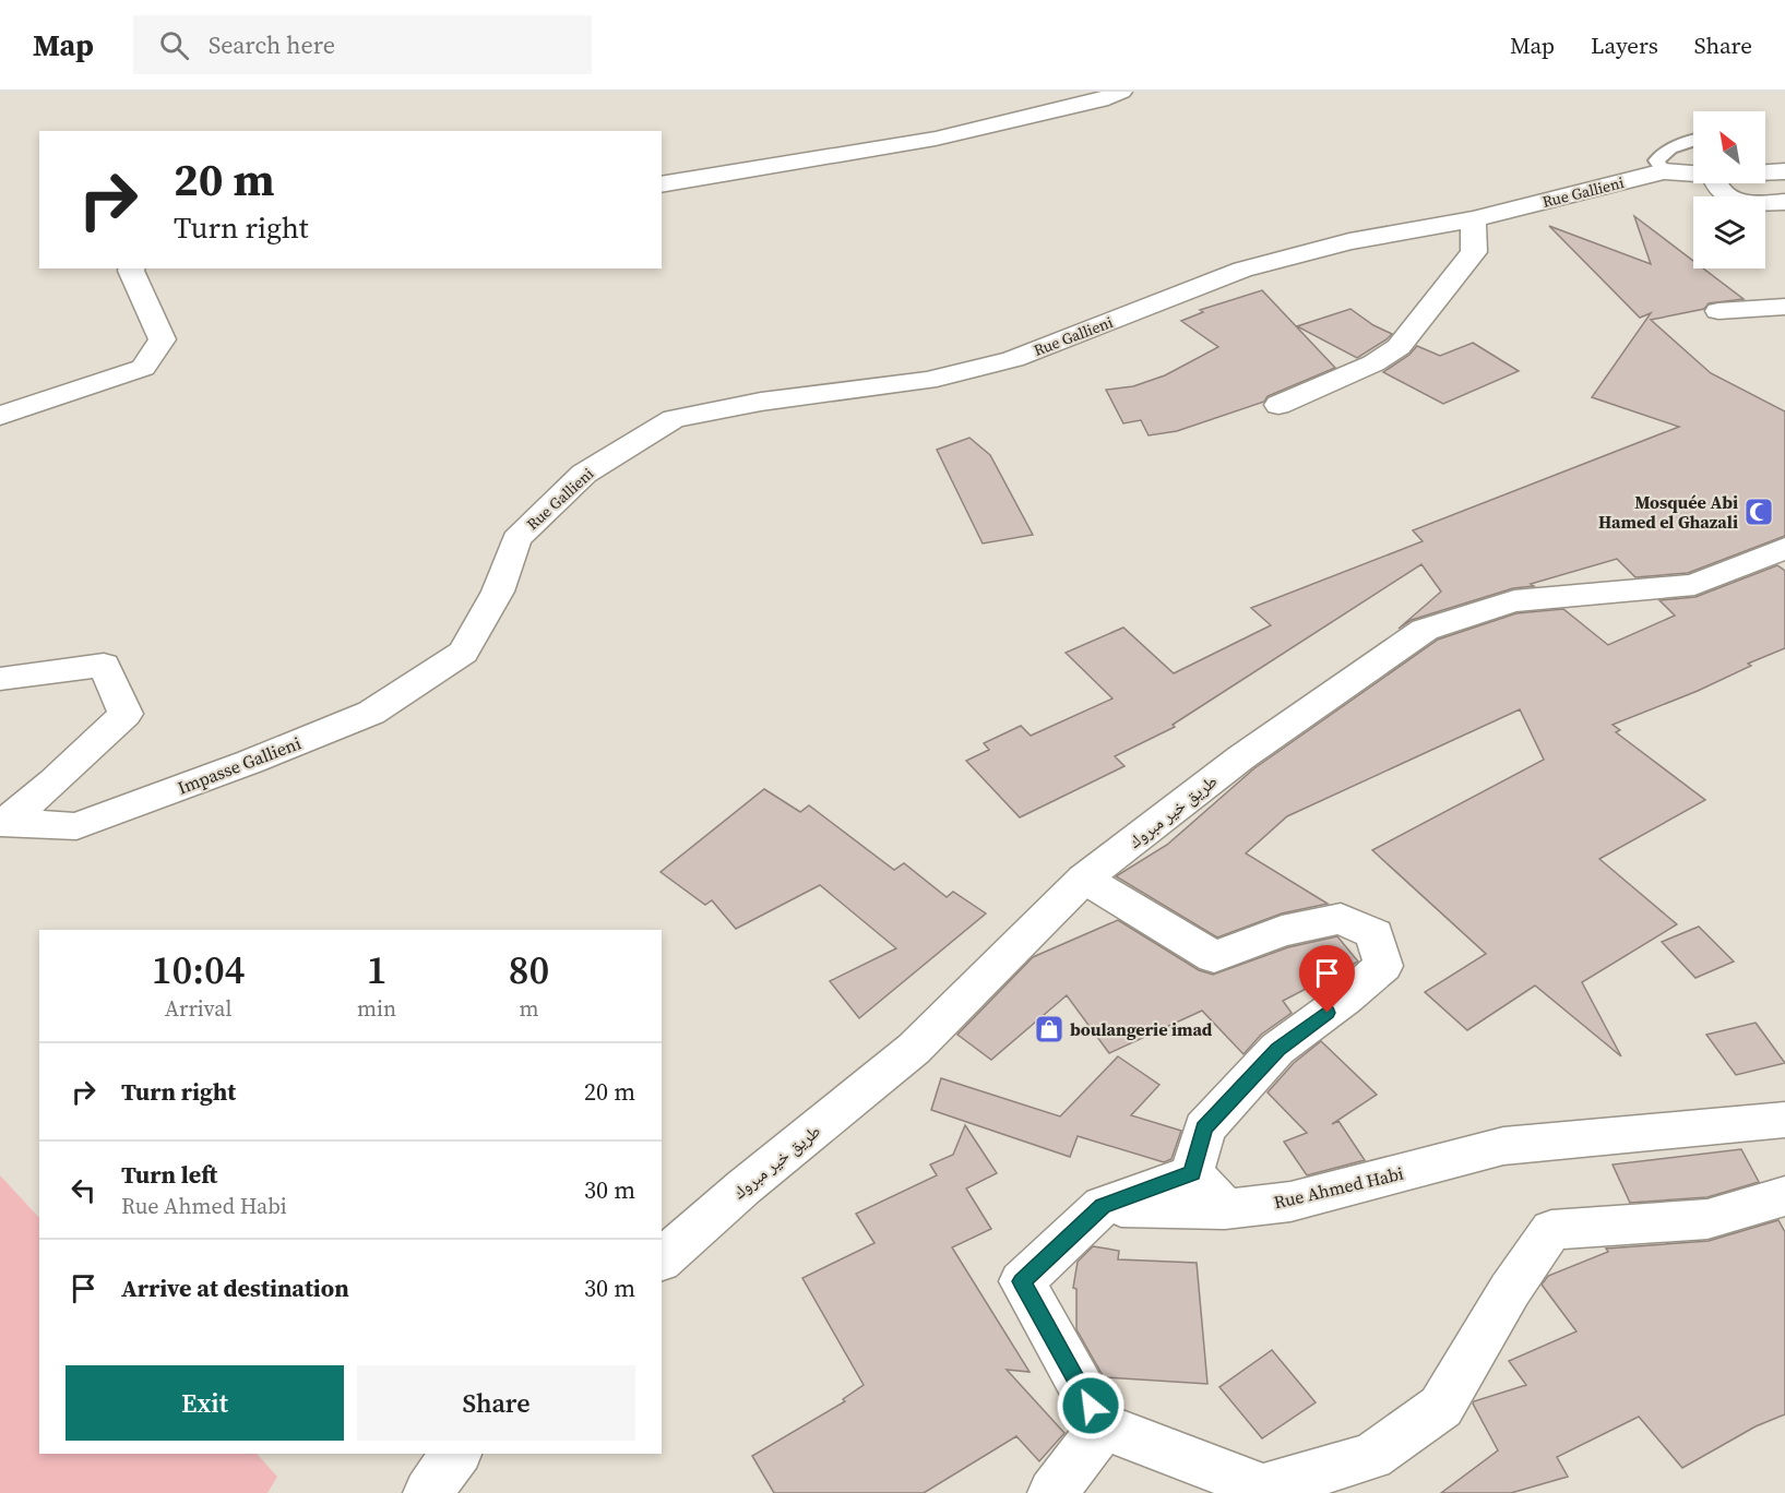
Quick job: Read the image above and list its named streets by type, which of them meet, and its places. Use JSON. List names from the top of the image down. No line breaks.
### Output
{"streets":{"street":["Rue Gallieni","Impasse Gallieni","طريق خير مبروك","Rue Ahmed Habi"]},"crossings":[["Rue Gallieni","Impasse Gallieni"]],"places":{"mosque":["Mosquée Abi Hamed el Ghazali"],"shop":["boulangerie imad"]},"north":"top left","page":{"header":"Map","search":"Search here","nav":["Map","Layers","Share"],"turn":["20 m","Turn right"],"eta":["10:04","Arrival","1","min","80","m"],"list":[{"name":"Turn right","value":"20 m"},{"name":"Turn left","note":"Rue Ahmed Habi","value":"30 m"},{"name":"Arrive at destination","value":"30 m"}],"buttons":["Exit","Share"]}}
